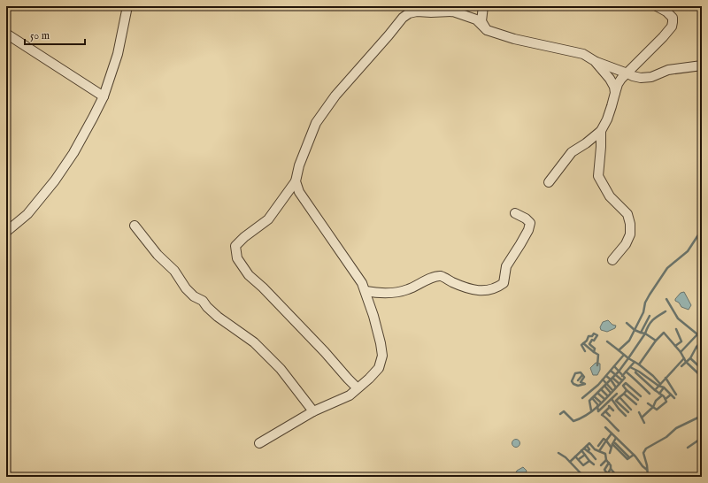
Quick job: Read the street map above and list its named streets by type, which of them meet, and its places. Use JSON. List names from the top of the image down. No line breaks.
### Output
{"scale_bar":"50 m"}
